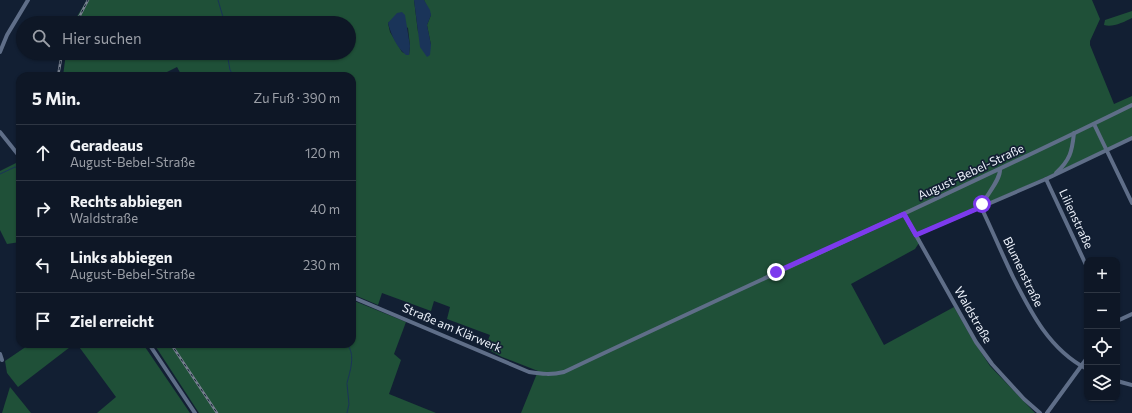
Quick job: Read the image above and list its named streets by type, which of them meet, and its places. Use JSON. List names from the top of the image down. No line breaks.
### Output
{"streets":{"street":["August-Bebel-Straße","Lilienstraße","Blumenstraße","Waldstraße","Straße am Klärwerk"]},"crossings":[["August-Bebel-Straße","Lilienstraße"],["August-Bebel-Straße","Waldstraße"],["August-Bebel-Straße","Straße am Klärwerk"]],"page":{"search":"Hier suchen","heading":["5 Min.","Zu Fuß · 390 m"],"list":[["Geradeaus","August-Bebel-Straße","120 m"],["Rechts abbiegen","Waldstraße","40 m"],["Links abbiegen","August-Bebel-Straße","230 m"],"Ziel erreicht"],"map_buttons":["+","−"]}}
